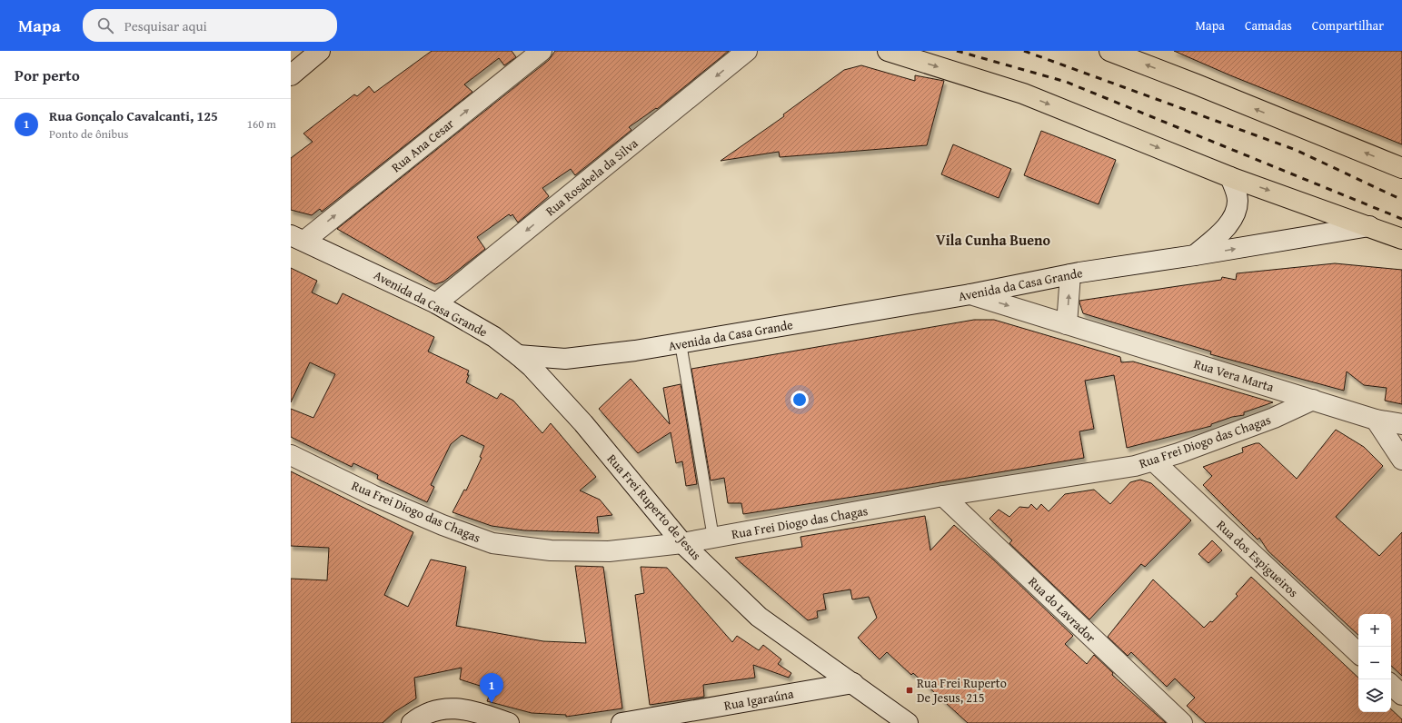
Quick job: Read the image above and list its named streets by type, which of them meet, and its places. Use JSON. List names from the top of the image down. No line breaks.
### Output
{"streets":{"street":["Rua Ana Cesar","Rua Rosabela da Silva","Avenida da Casa Grande","Rua Vera Marta","Rua Frei Diogo das Chagas","Rua Frei Ruperto de Jesus","Rua dos Espigueiros","Rua do Lavrador","Rua Igaraúna"]},"crossings":[["Rua Ana Cesar","Avenida da Casa Grande"],["Rua Rosabela da Silva","Avenida da Casa Grande"],["Avenida da Casa Grande","Rua Vera Marta"],["Avenida da Casa Grande","Rua Frei Ruperto de Jesus"],["Rua Vera Marta","Rua Frei Diogo das Chagas"],["Rua Frei Diogo das Chagas","Rua Frei Ruperto de Jesus"],["Rua Frei Diogo das Chagas","Rua dos Espigueiros"],["Rua Frei Diogo das Chagas","Rua do Lavrador"],["Rua Frei Ruperto de Jesus","Rua Igaraúna"]],"one_way":["Rua Ana Cesar","Rua Rosabela da Silva"],"districts":["Vila Cunha Bueno"],"places":{"transit":["Rua Frei Ruperto De Jesus, 215"]},"page":{"header":"Mapa","search":"Pesquisar aqui","nav":["Mapa","Camadas","Compartilhar"],"heading":"Por perto","list":[{"mark":"1","name":"Rua Gonçalo Cavalcanti, 125","note":"Ponto de ônibus","value":"160 m"}],"map_buttons":["+","−"],"pins":"1"}}
